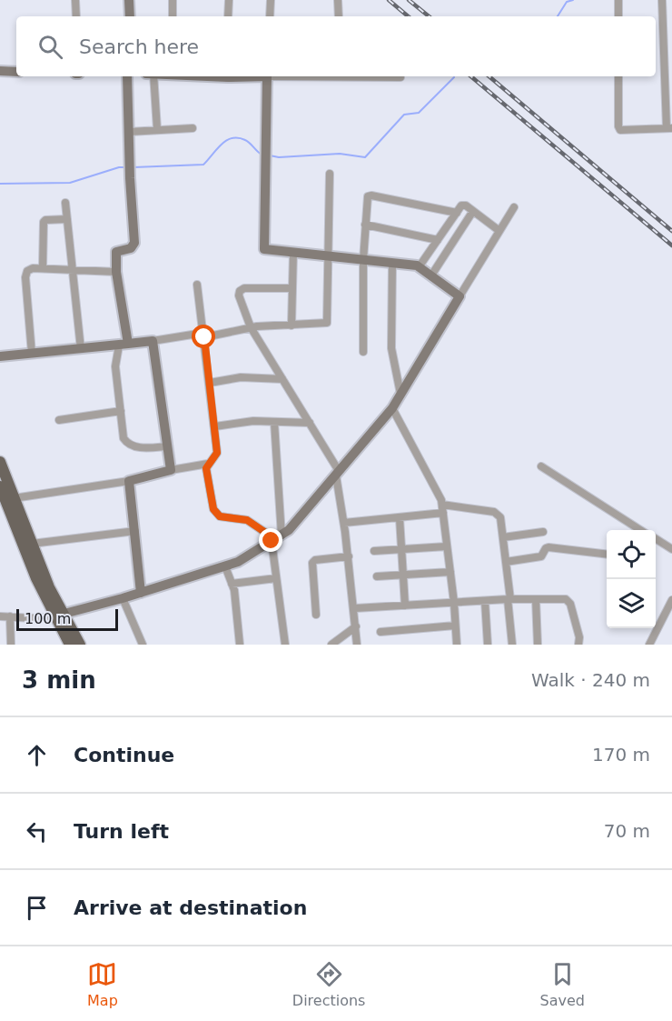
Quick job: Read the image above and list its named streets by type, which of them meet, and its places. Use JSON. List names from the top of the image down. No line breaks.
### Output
{"scale_bar":"100 m","page":{"search":"Search here","scale":"100 m","heading":["3 min","Walk · 240 m"],"list":[["Continue","170 m"],["Turn left","70 m"],"Arrive at destination"],"nav":["Map","Directions","Saved"]}}
